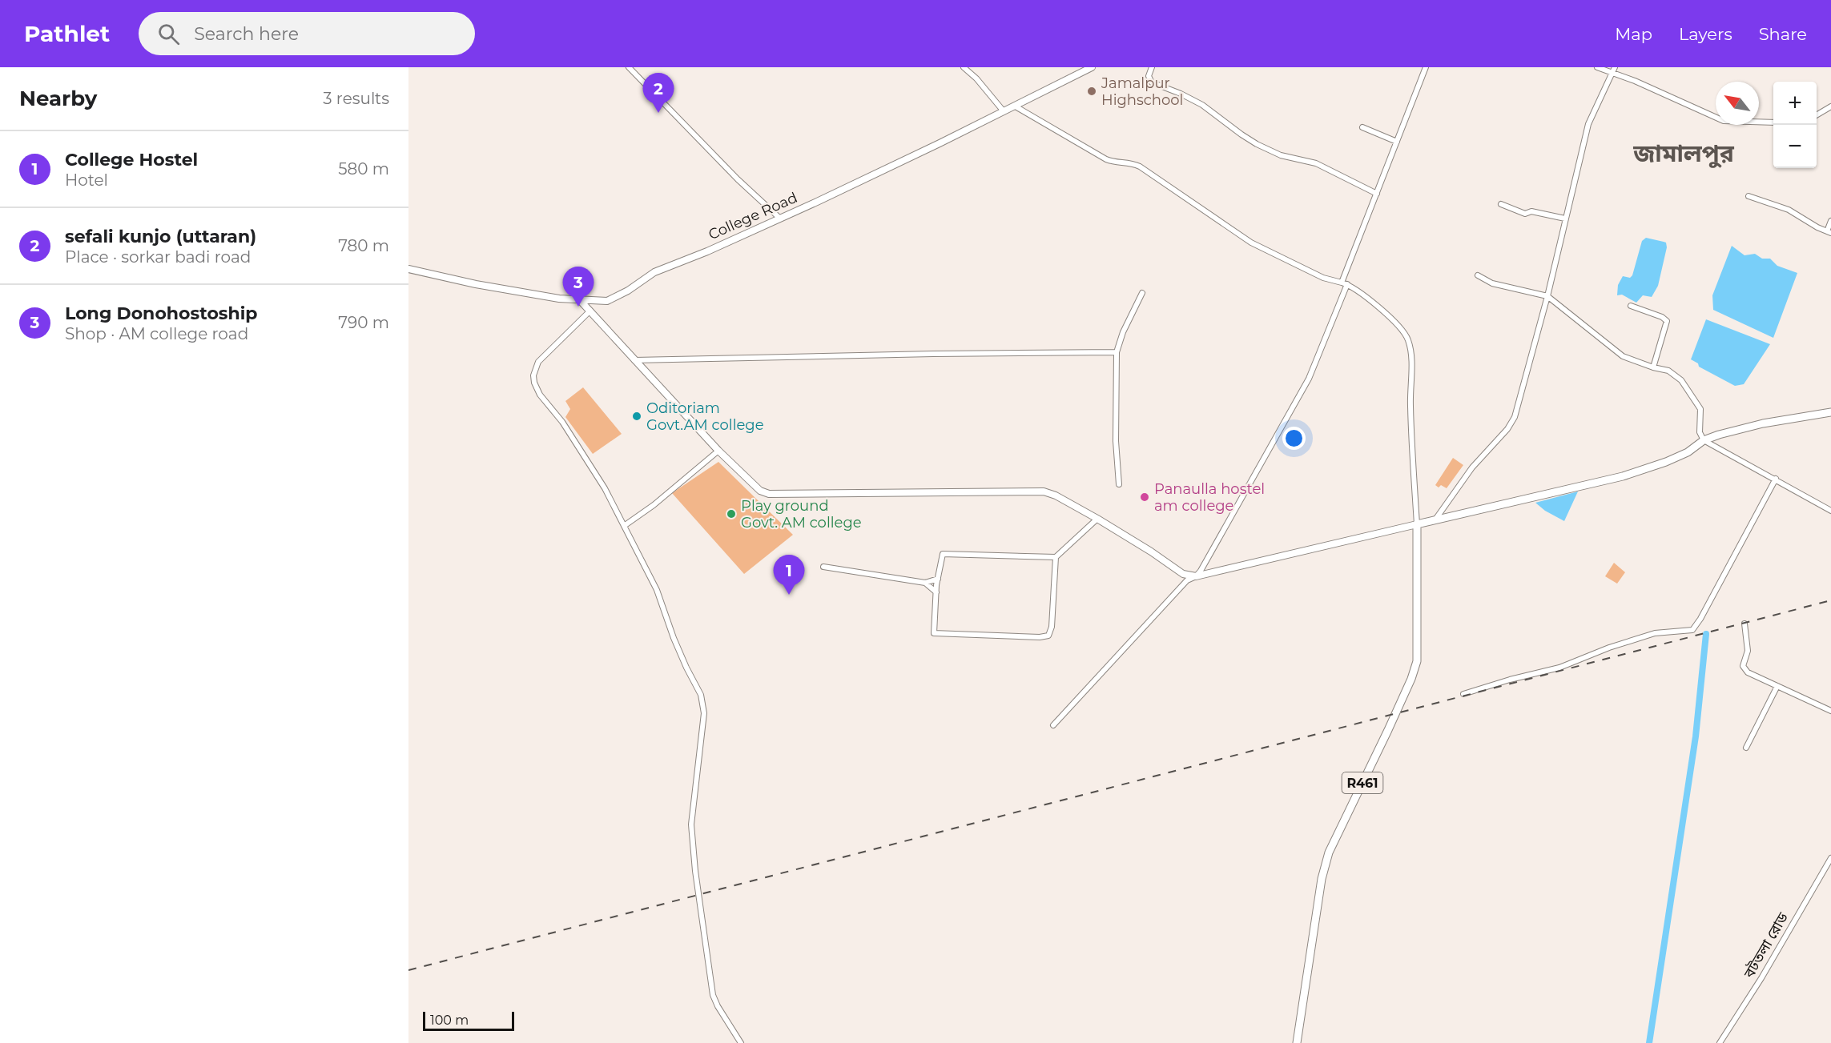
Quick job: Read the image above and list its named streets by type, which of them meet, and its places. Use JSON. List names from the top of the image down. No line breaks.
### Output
{"streets":{"main road":["College Road","R461"],"street":["বটতলা রোড"]},"districts":["জামালপুর"],"places":["Jamalpur Highschool","Oditoriam Govt.AM college","Panaulla hostel am college","Play ground Govt. AM college"],"scale_bar":"100 m","north":"top left","page":{"header":"Pathlet","search":"Search here","nav":["Map","Layers","Share"],"heading":["Nearby","3 results"],"pins":["2","3","1"],"map_buttons":["+","−"],"list":[{"mark":"1","name":"College Hostel","note":"Hotel","value":"580 m"},{"mark":"2","name":"sefali kunjo (uttaran)","note":"Place · sorkar badi road","value":"780 m"},{"mark":"3","name":"Long Donohostoship","note":"Shop · AM college road","value":"790 m"}],"scale":"100 m"}}
